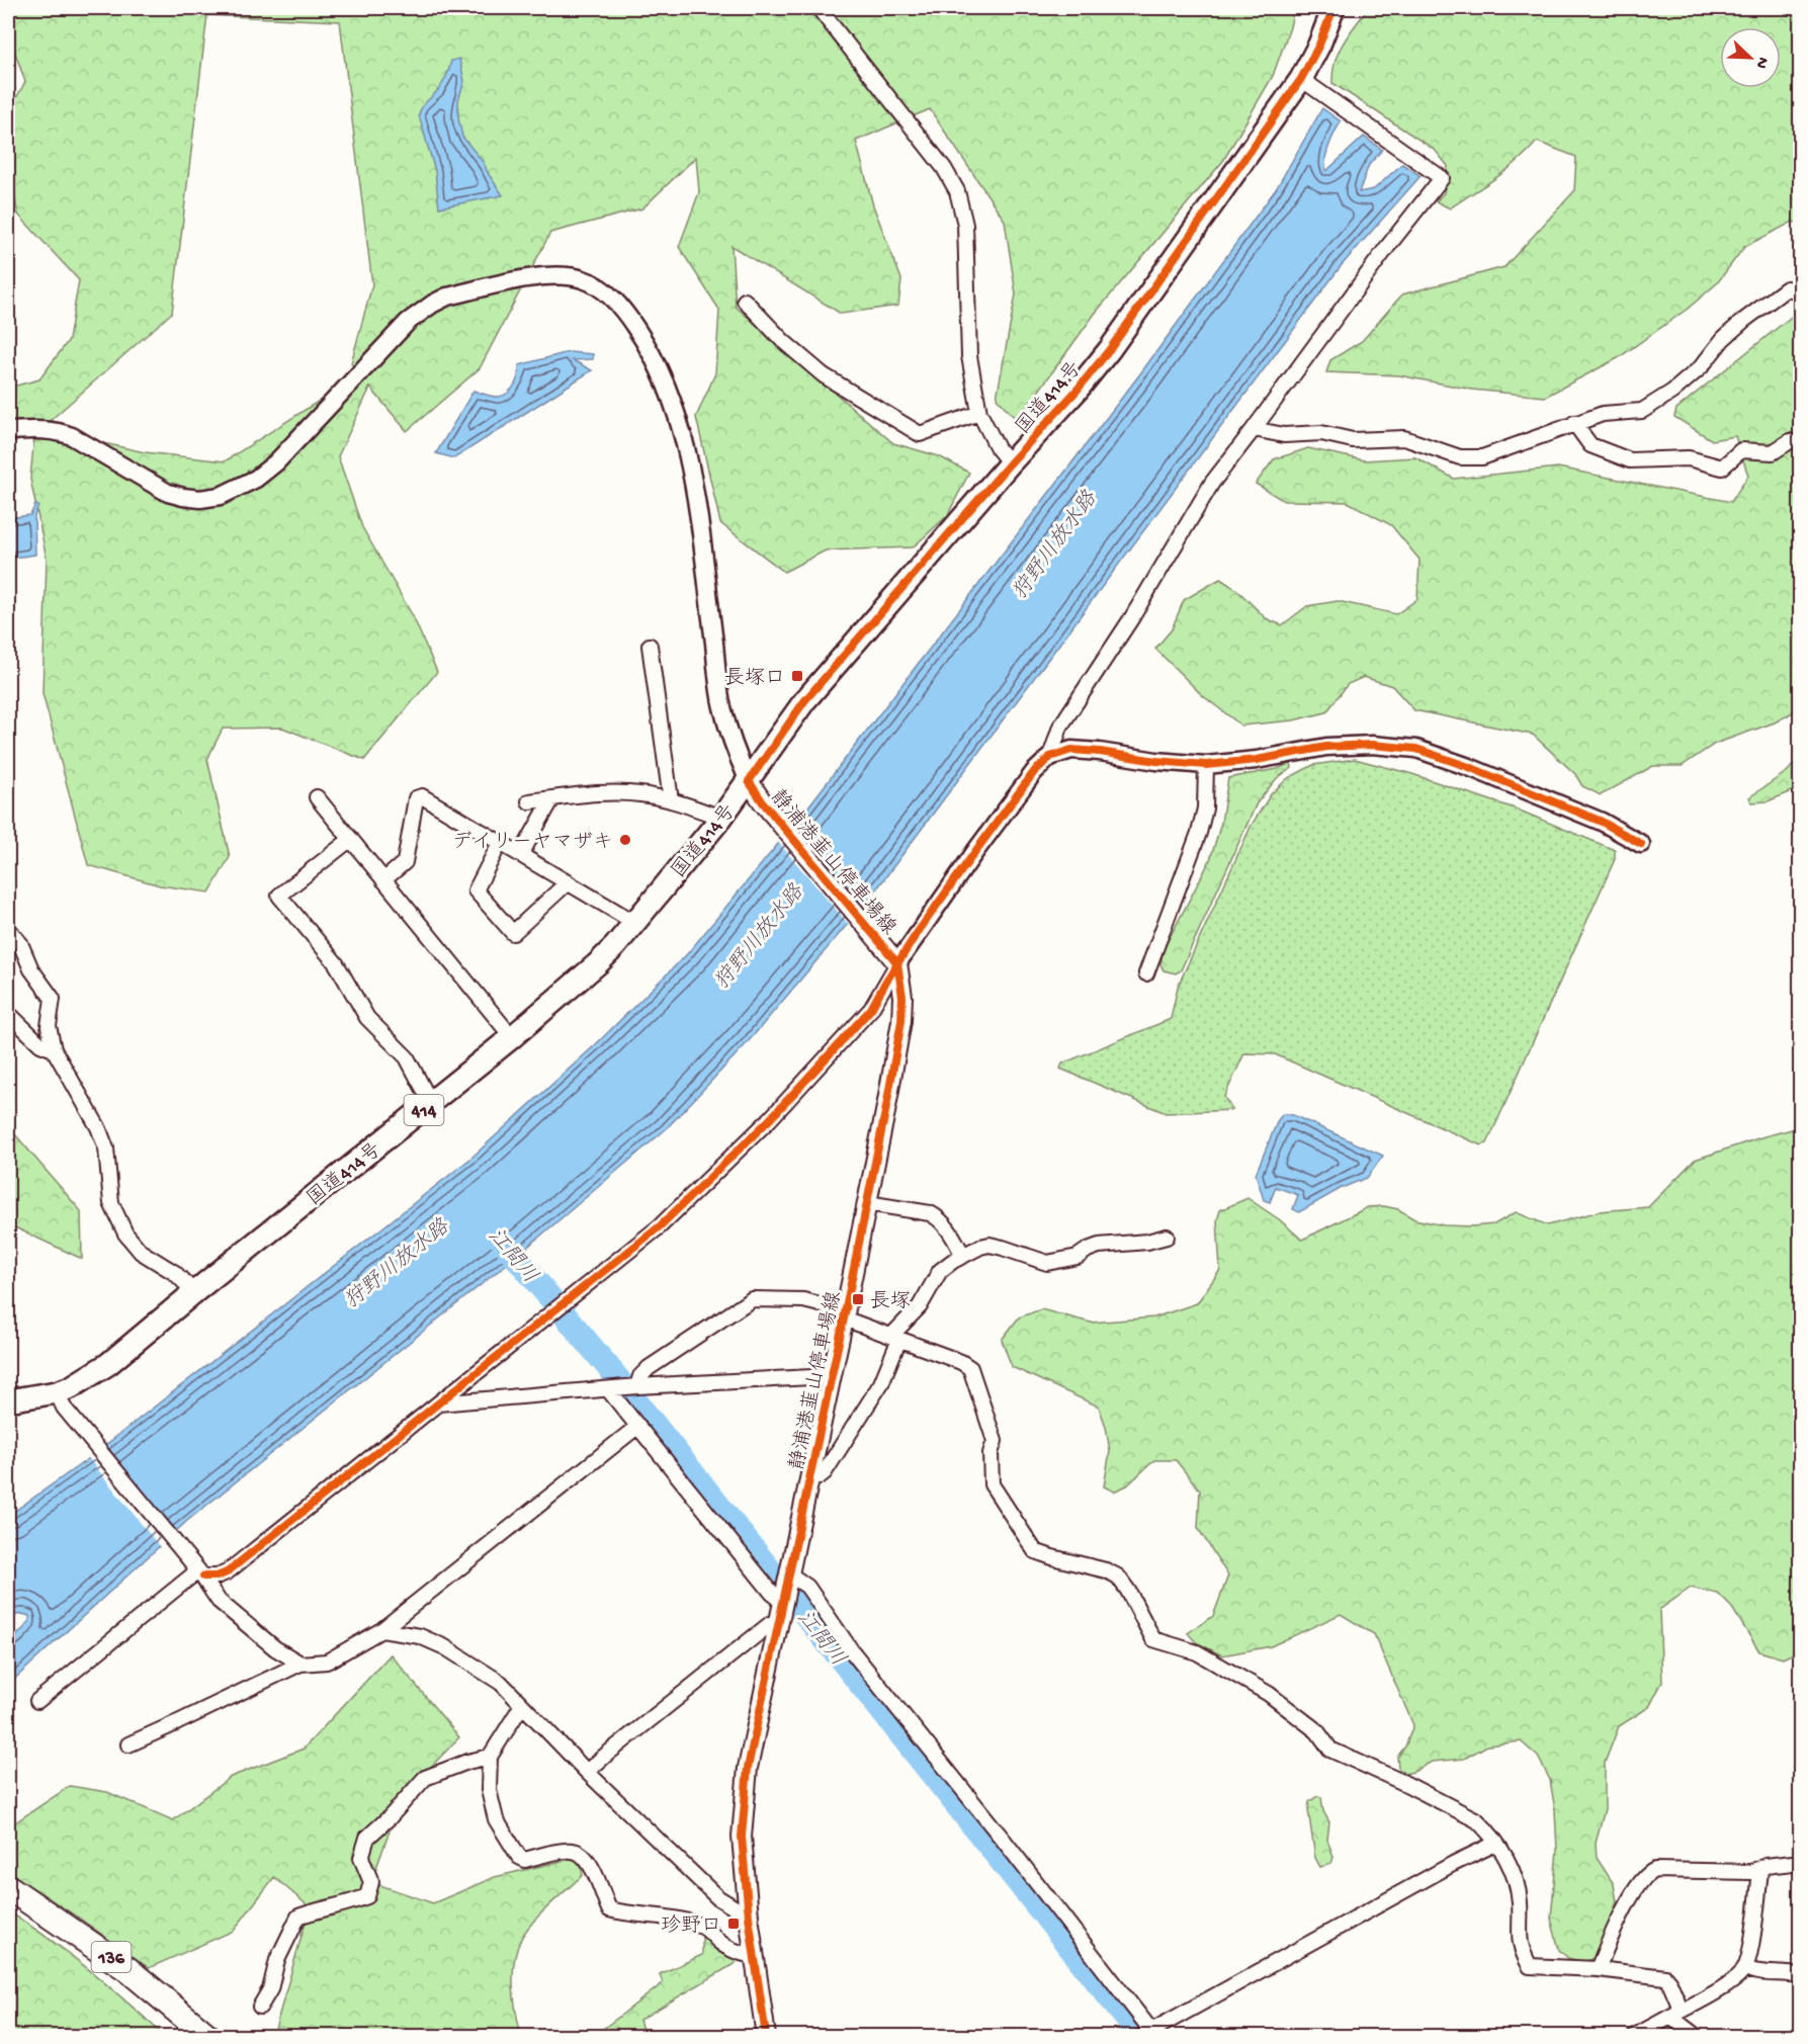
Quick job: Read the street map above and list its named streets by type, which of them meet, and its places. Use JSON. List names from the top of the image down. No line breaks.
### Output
{"streets":{"highway":["国道414号","414","136"],"main road":["静浦港韮山停車場線"]},"crossings":[["国道414号","静浦港韮山停車場線"]],"water":["狩野川放水路","江間川"],"places":{"transit":["長塚口","長塚","珍野口"],"other":["デイリーヤマザキ"]},"north":"bottom right"}
